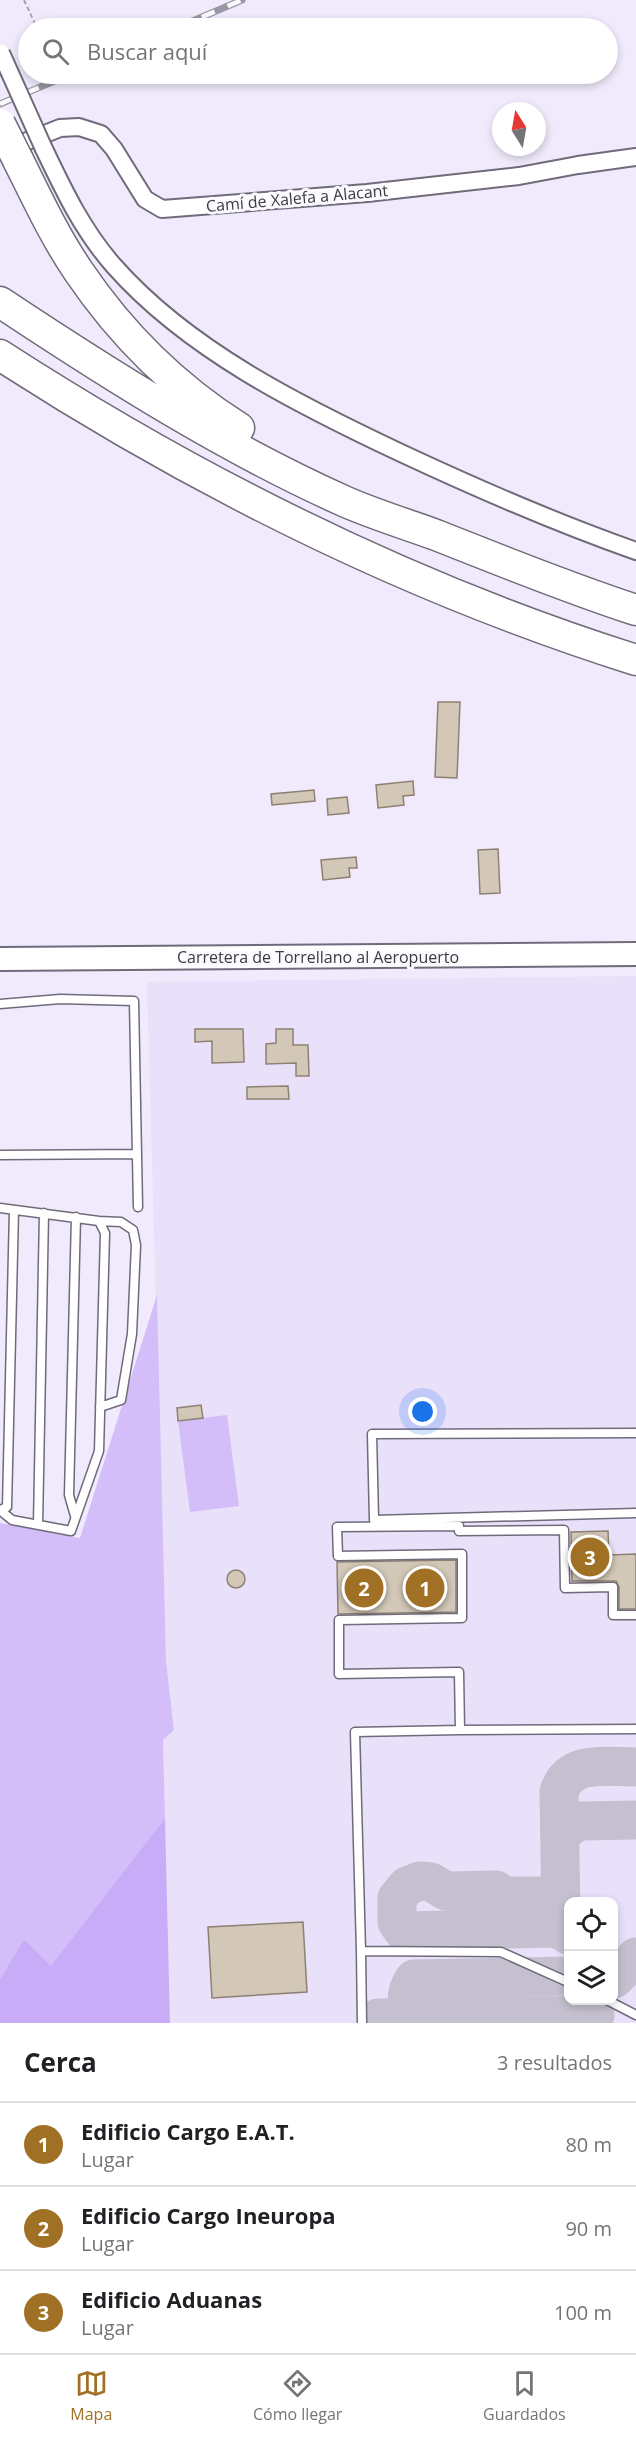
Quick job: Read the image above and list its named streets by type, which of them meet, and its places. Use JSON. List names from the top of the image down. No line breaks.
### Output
{"streets":{"street":["Camí de Xalefa a Alacant","Carretera de Torrellano al Aeropuerto"]},"north":"top","page":{"search":"Buscar aquí","pins":["3","1","2"],"heading":["Cerca","3 resultados"],"list":[{"mark":"1","name":"Edificio Cargo E.A.T.","note":"Lugar","value":"80 m"},{"mark":"2","name":"Edificio Cargo Ineuropa","note":"Lugar","value":"90 m"},{"mark":"3","name":"Edificio Aduanas","note":"Lugar","value":"100 m"}],"nav":["Mapa","Cómo llegar","Guardados"]}}
